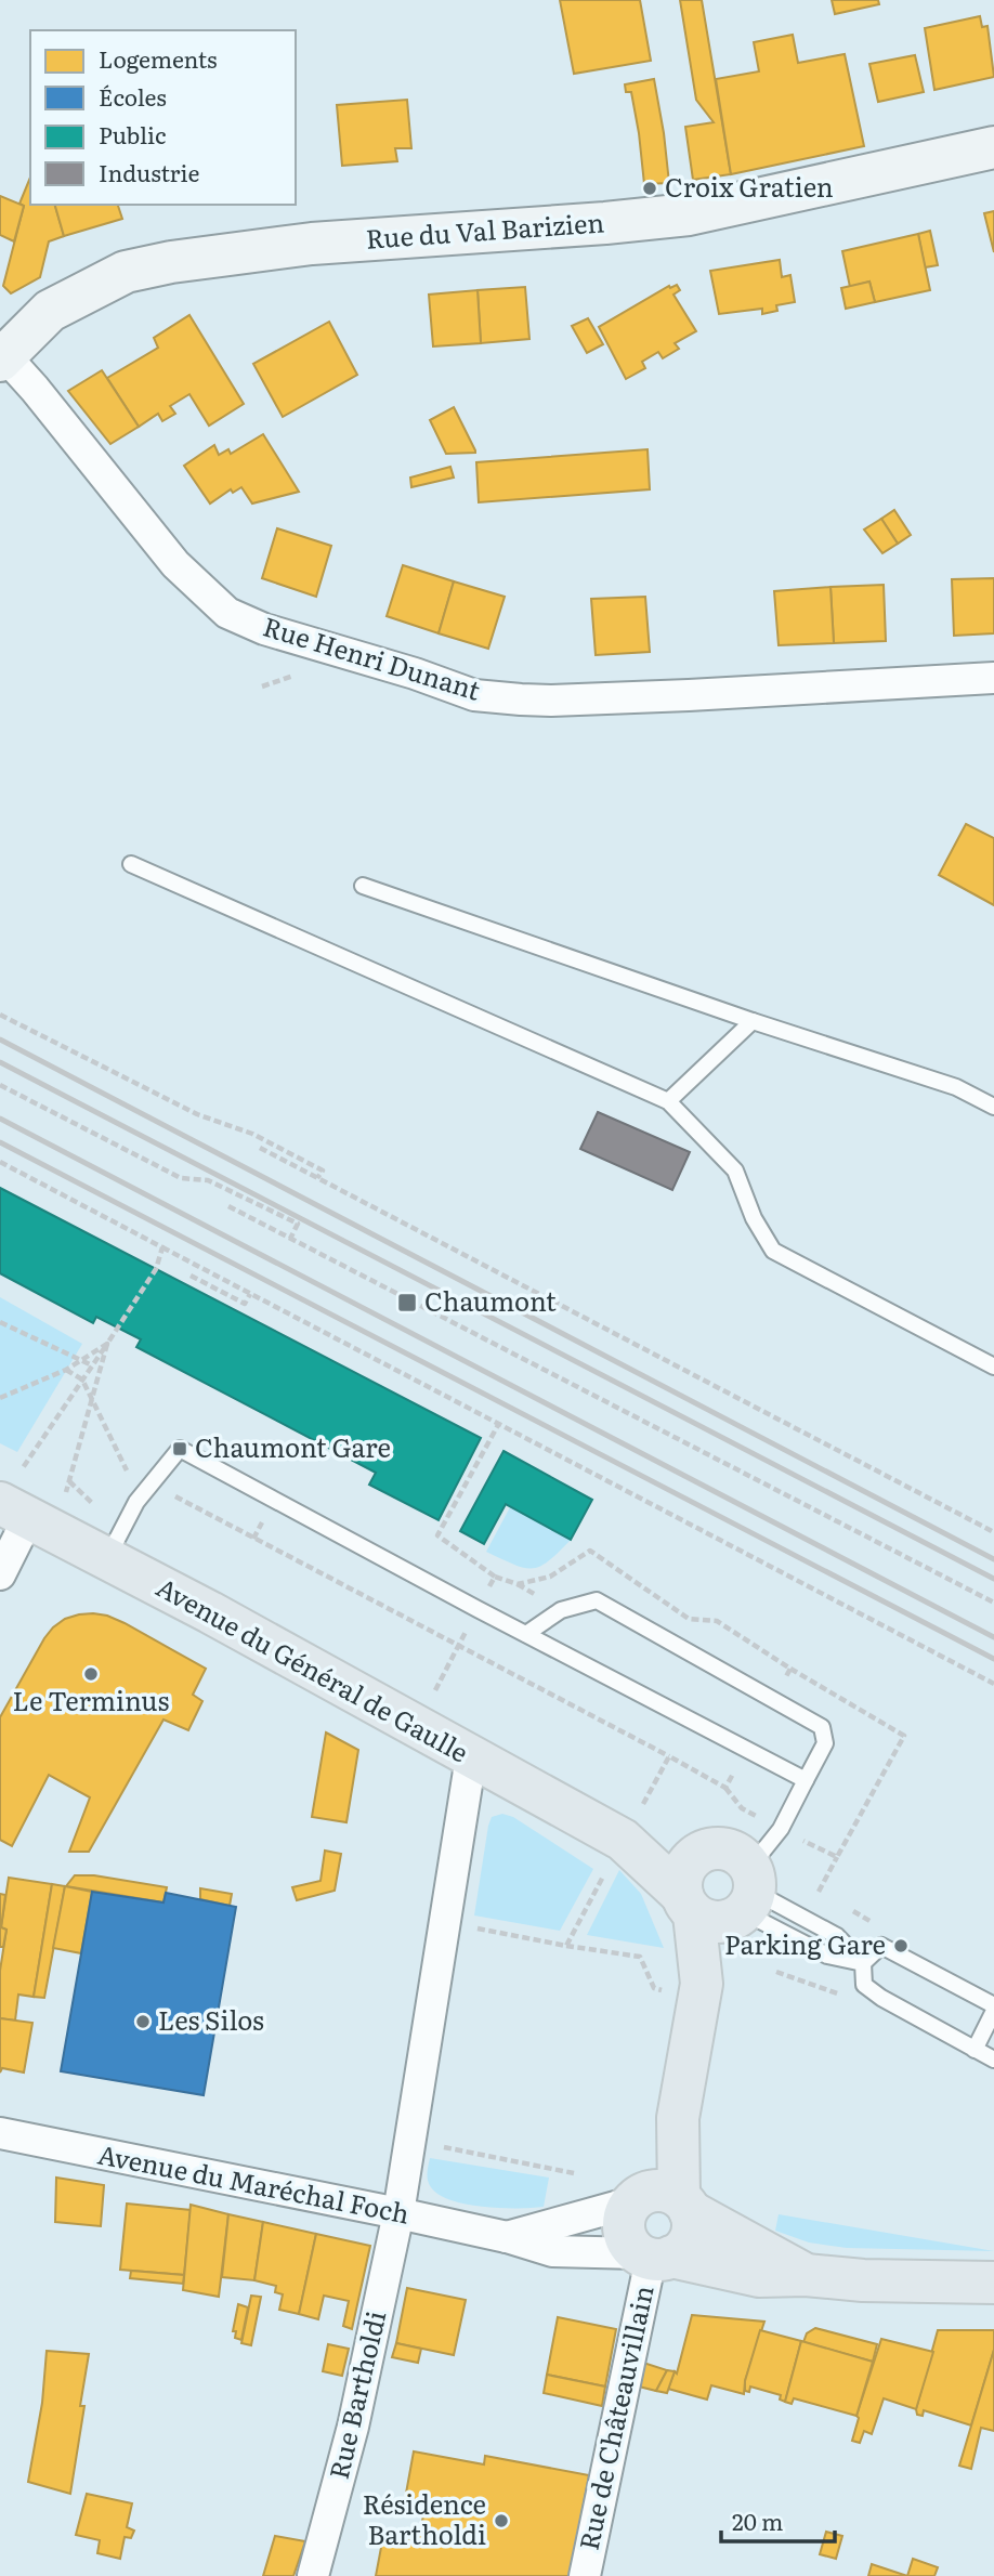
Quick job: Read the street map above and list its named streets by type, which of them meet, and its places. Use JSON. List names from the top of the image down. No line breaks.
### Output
{"streets":{"main road":["Avenue du Général de Gaulle","Avenue du Maréchal Foch"],"street":["Rue du Val Barizien","Rue Henri Dunant","Rue Bartholdi","Rue de Châteauvillain"]},"crossings":[["Rue du Val Barizien","Rue Henri Dunant"],["Avenue du Général de Gaulle","Rue Bartholdi"],["Avenue du Maréchal Foch","Rue Bartholdi"],["Avenue du Maréchal Foch","Rue de Châteauvillain"]],"places":{"other":["Croix Gratien","Le Terminus","Parking Gare","Les Silos","Résidence Bartholdi"],"transit":["Chaumont","Chaumont Gare"]},"legend":["Logements","Écoles","Public","Industrie"],"scale_bar":"20 m"}
